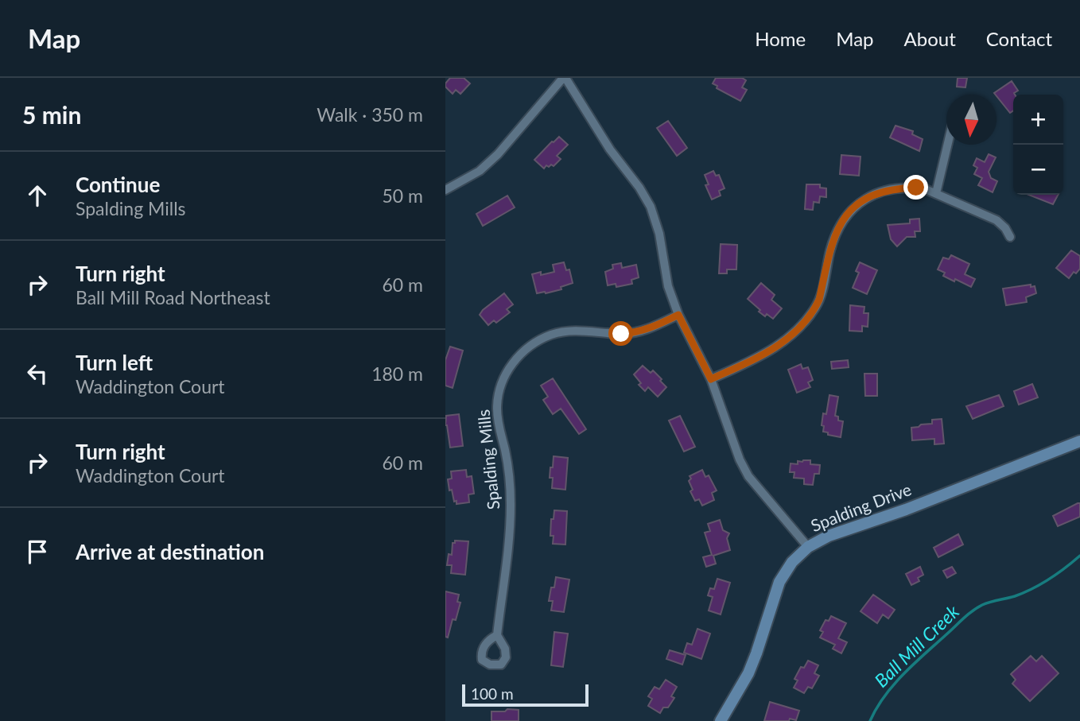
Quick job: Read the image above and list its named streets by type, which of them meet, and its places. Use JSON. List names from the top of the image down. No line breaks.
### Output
{"streets":{"street":["Spalding Mills","Spalding Drive"]},"water":["Ball Mill Creek"],"scale_bar":"100 m","north":"bottom","page":{"header":"Map","nav":["Home","Map","About","Contact"],"heading":["5 min","Walk · 350 m"],"map_buttons":["+","−"],"list":[["Continue","Spalding Mills","50 m"],["Turn right","Ball Mill Road Northeast","60 m"],["Turn left","Waddington Court","180 m"],["Turn right","Waddington Court","60 m"],"Arrive at destination"],"scale":"100 m"}}
